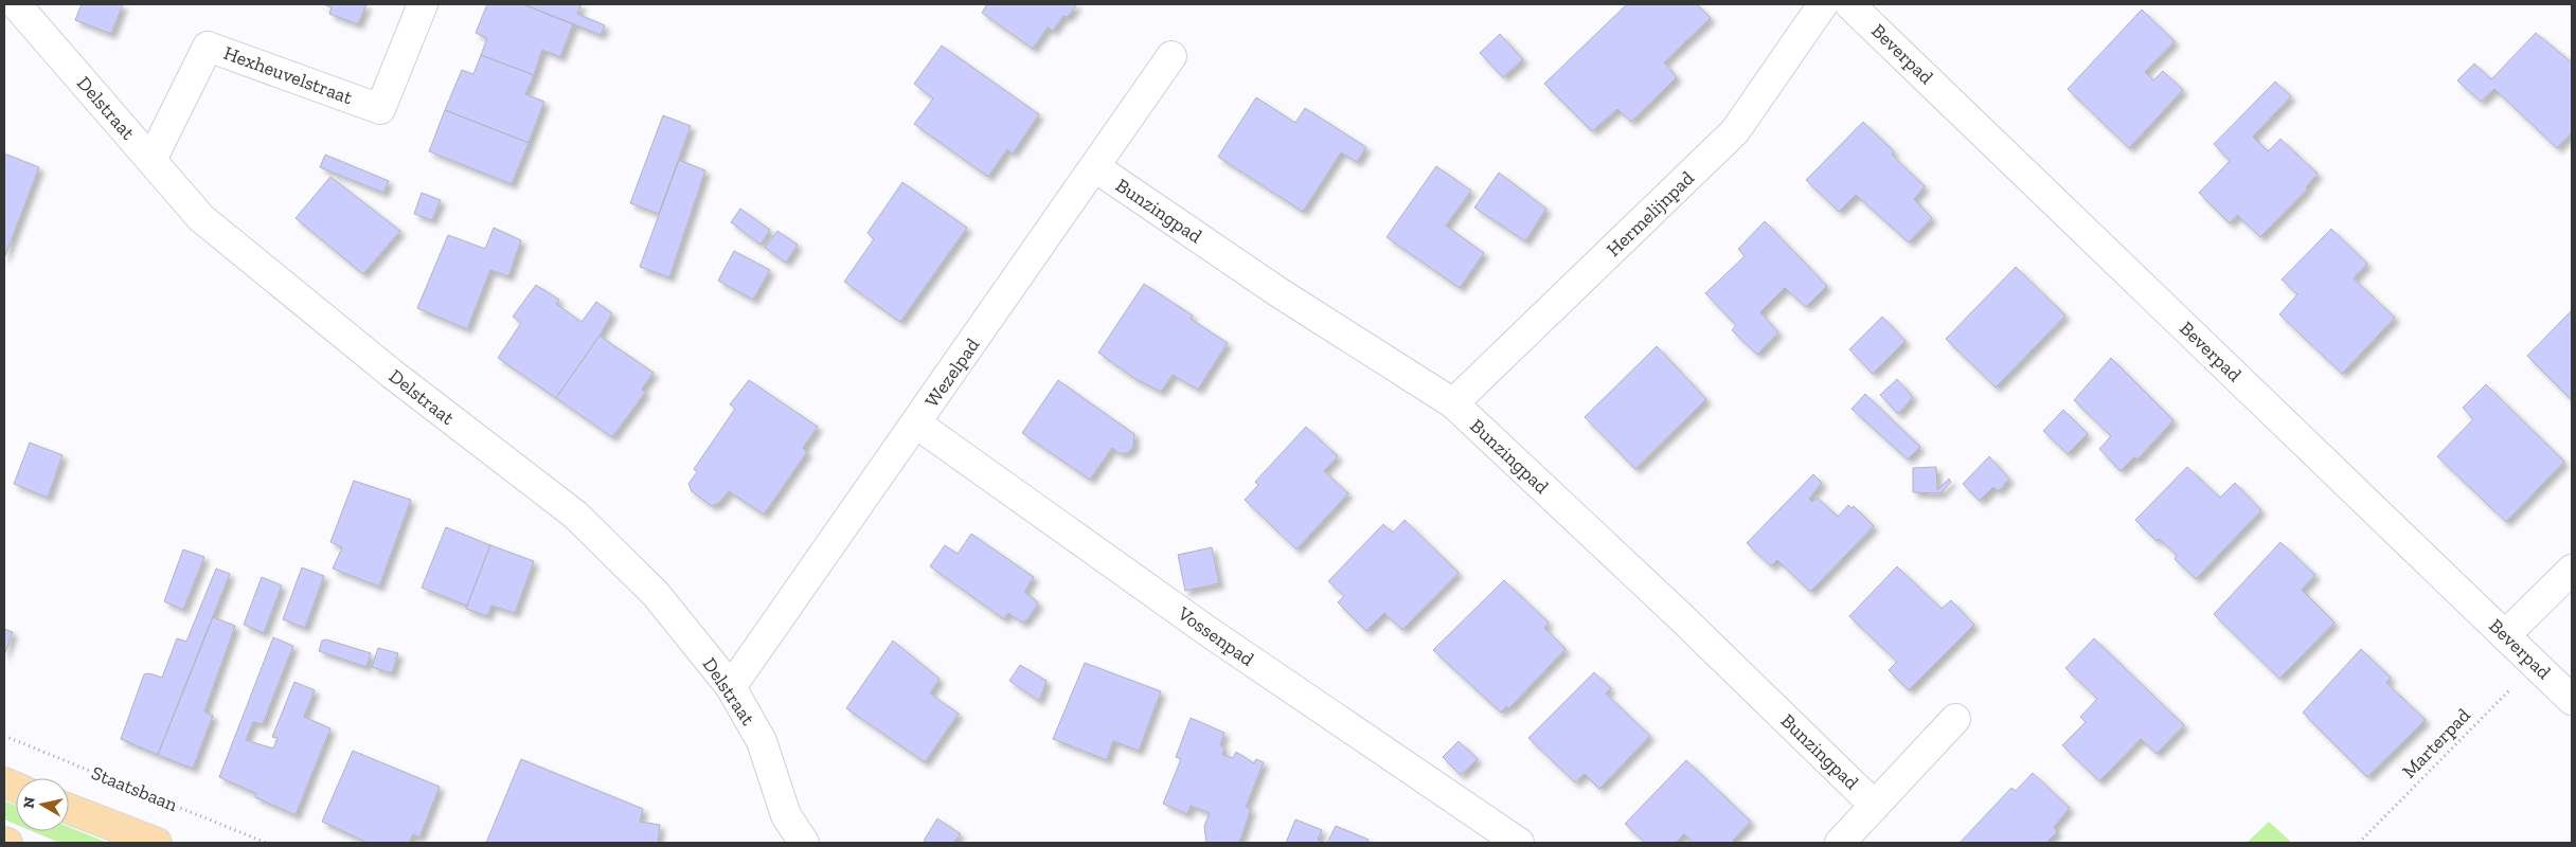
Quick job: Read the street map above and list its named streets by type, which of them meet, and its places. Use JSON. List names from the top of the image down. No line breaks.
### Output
{"streets":{"street":["Beverpad","Hexheuvelstraat","Delstraat","Bunzingpad","Hermelijnpad","Wezelpad","Vossenpad"],"path":["Marterpad","Staatsbaan"]},"crossings":[["Beverpad","Marterpad"],["Hexheuvelstraat","Delstraat"],["Delstraat","Wezelpad"],["Bunzingpad","Hermelijnpad"],["Bunzingpad","Wezelpad"],["Wezelpad","Vossenpad"]],"north":"left"}
